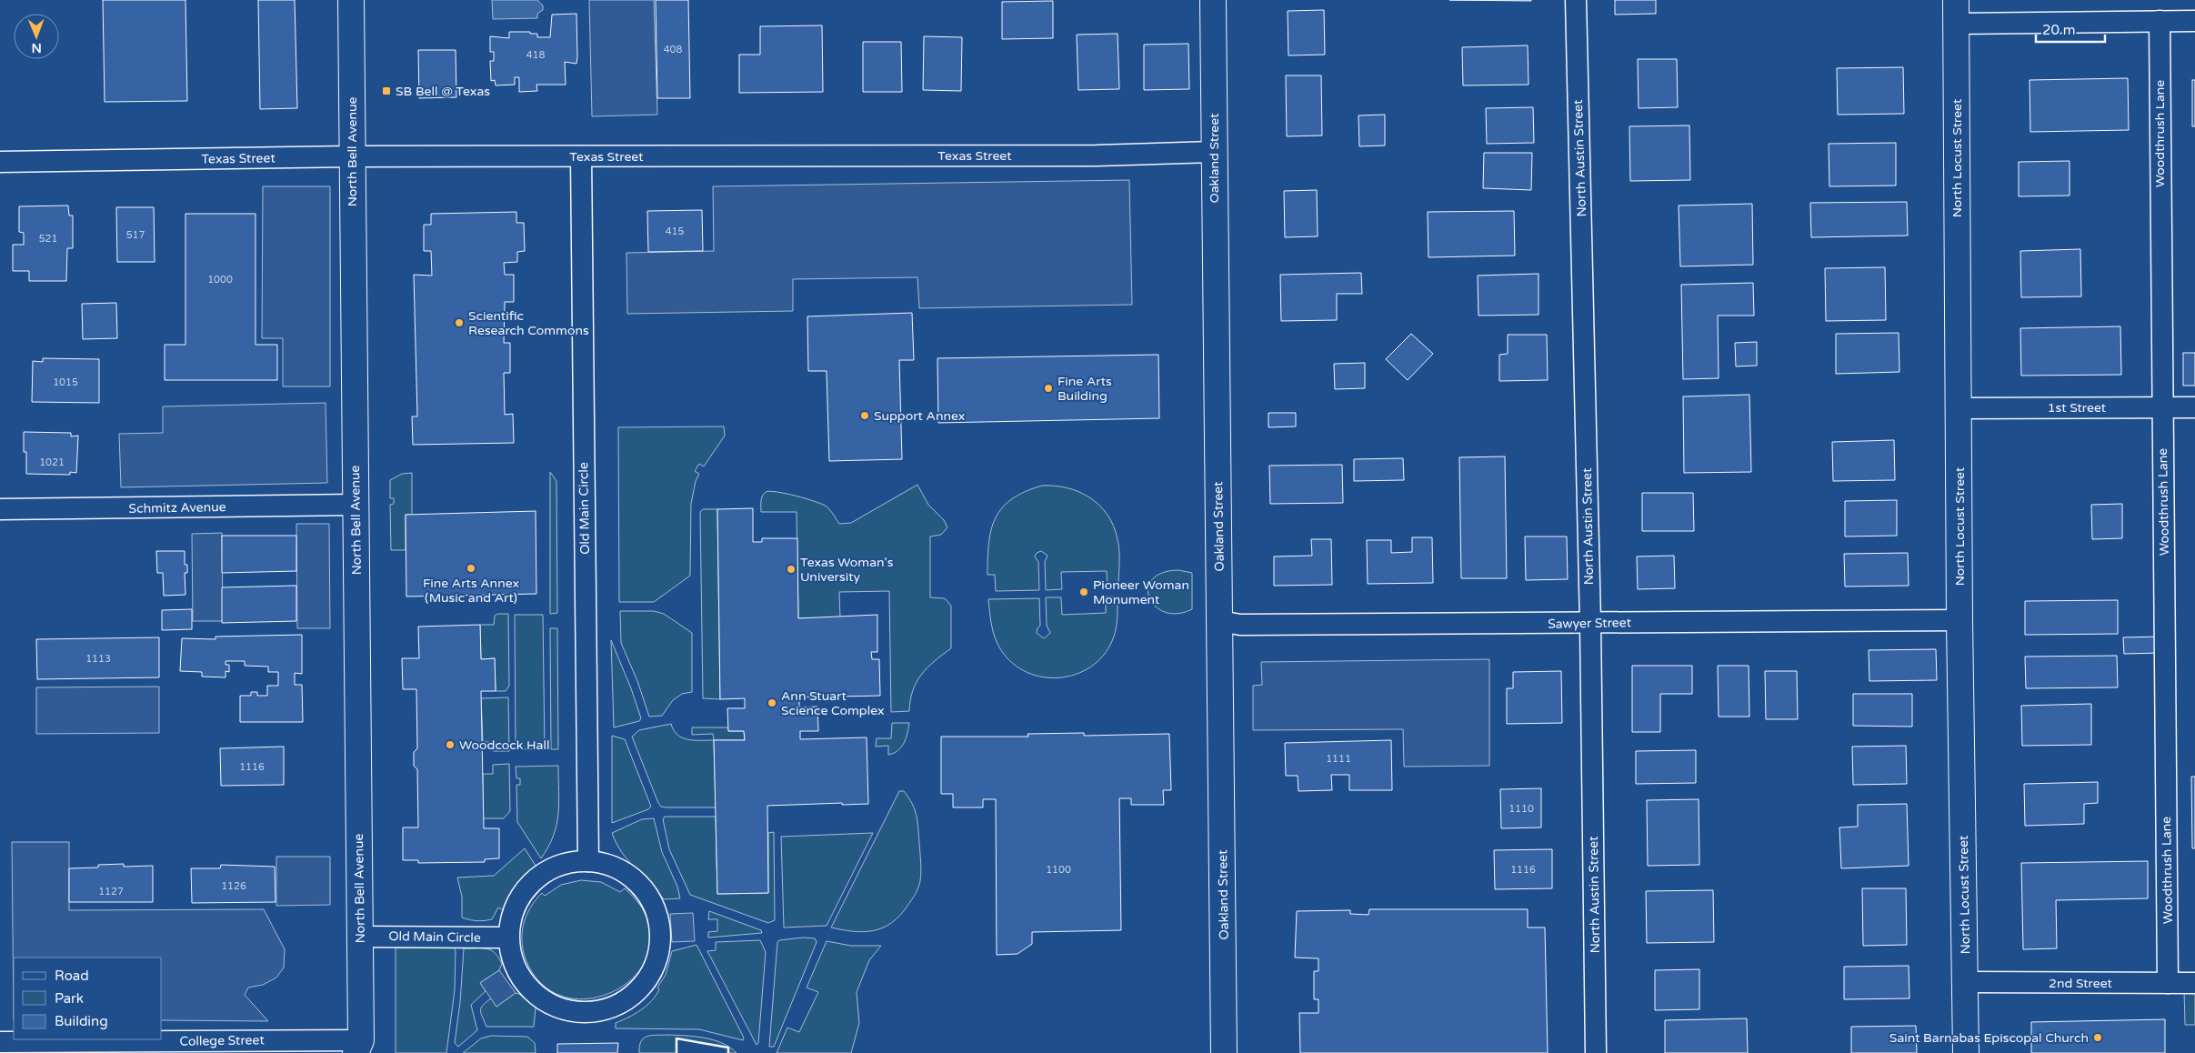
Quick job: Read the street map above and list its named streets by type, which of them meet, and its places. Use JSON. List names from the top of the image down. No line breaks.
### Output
{"streets":{"main road":["North Bell Avenue","Oakland Street","North Locust Street"],"street":["Woodthrush Lane","Texas Street","North Austin Street","1st Street","Schmitz Avenue","Old Main Circle","Sawyer Street","2nd Street","College Street"]},"crossings":[["Woodthrush Lane","1st Street"],["Woodthrush Lane","2nd Street"],["North Bell Avenue","Texas Street"],["North Bell Avenue","Schmitz Avenue"],["North Bell Avenue","Old Main Circle"],["North Bell Avenue","College Street"],["Texas Street","Oakland Street"],["Texas Street","Old Main Circle"],["Oakland Street","Sawyer Street"],["North Austin Street","Sawyer Street"],["North Locust Street","1st Street"],["North Locust Street","Sawyer Street"],["North Locust Street","2nd Street"]],"places":{"transit":["SB Bell @ Texas"],"other":["Scientific Research Commons","Fine Arts Building","Support Annex","Fine Arts Annex (Music and Art)","Texas Woman's University","Pioneer Woman Monument","Ann Stuart Science Complex","Woodcock Hall","Saint Barnabas Episcopal Church"]},"house_numbers":["408","418","415","517","521","1000","1015","1021","1113","1111","1116","1110","1100","1116","1126","1127"],"legend":["Road","Park","Building"],"scale_bar":"20 m","north":"bottom"}
